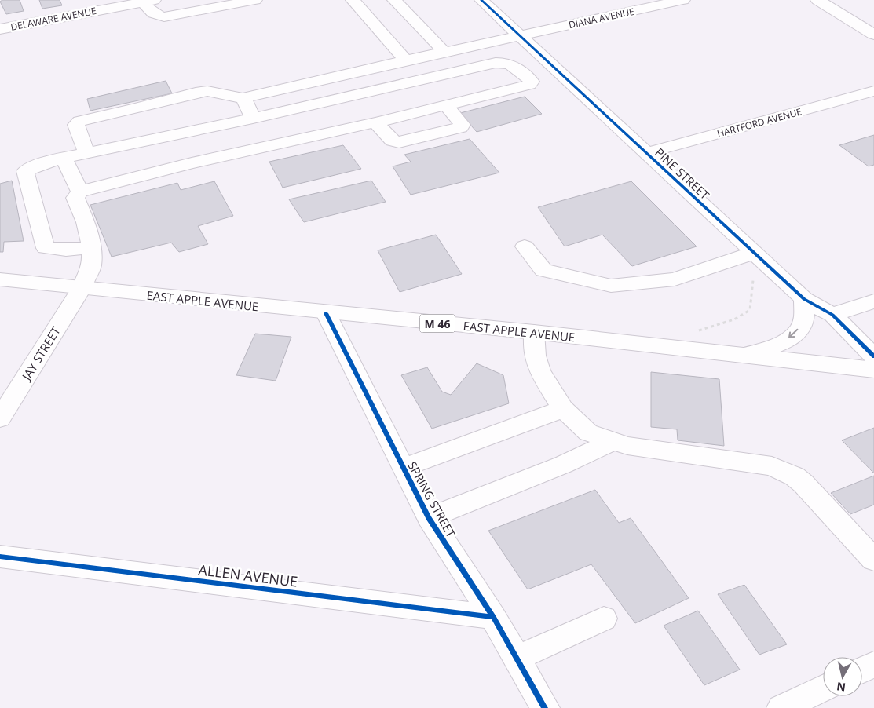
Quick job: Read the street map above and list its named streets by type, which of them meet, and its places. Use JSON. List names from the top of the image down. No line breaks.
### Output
{"streets":{"street":["DIANA AVENUE","DELAWARE AVENUE","HARTFORD AVENUE","PINE STREET","EAST APPLE AVENUE","M 46","JAY STREET","SPRING STREET","ALLEN AVENUE"]},"crossings":[["DIANA AVENUE","PINE STREET"],["HARTFORD AVENUE","PINE STREET"],["EAST APPLE AVENUE","JAY STREET"],["EAST APPLE AVENUE","SPRING STREET"],["SPRING STREET","ALLEN AVENUE"]],"north":"bottom"}
